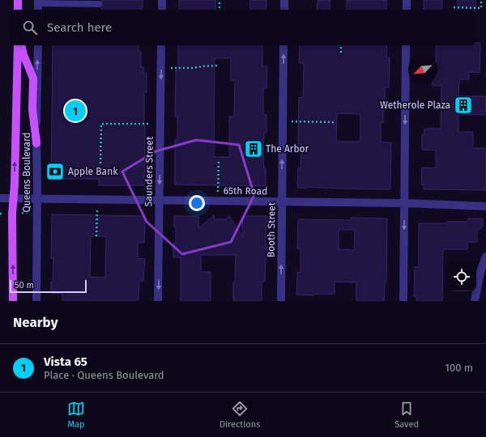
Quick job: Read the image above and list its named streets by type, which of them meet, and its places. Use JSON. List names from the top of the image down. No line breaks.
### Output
{"streets":{"main road":["Queens Boulevard"],"street":["Saunders Street","65th Road","Booth Street"]},"crossings":[["Saunders Street","65th Road"],["Queens Boulevard","65th Road"],["65th Road","Booth Street"]],"one_way":["Saunders Street","Queens Boulevard","Booth Street"],"places":{"building":["Wetherole Plaza","The Arbor"],"bank":["Apple Bank"]},"scale_bar":"50 m","north":"bottom left","page":{"search":"Search here","pins":"1","scale":"50 m","heading":"Nearby","list":[{"mark":"1","name":"Vista 65","note":"Place · Queens Boulevard","value":"100 m"}],"nav":["Map","Directions","Saved"]}}
